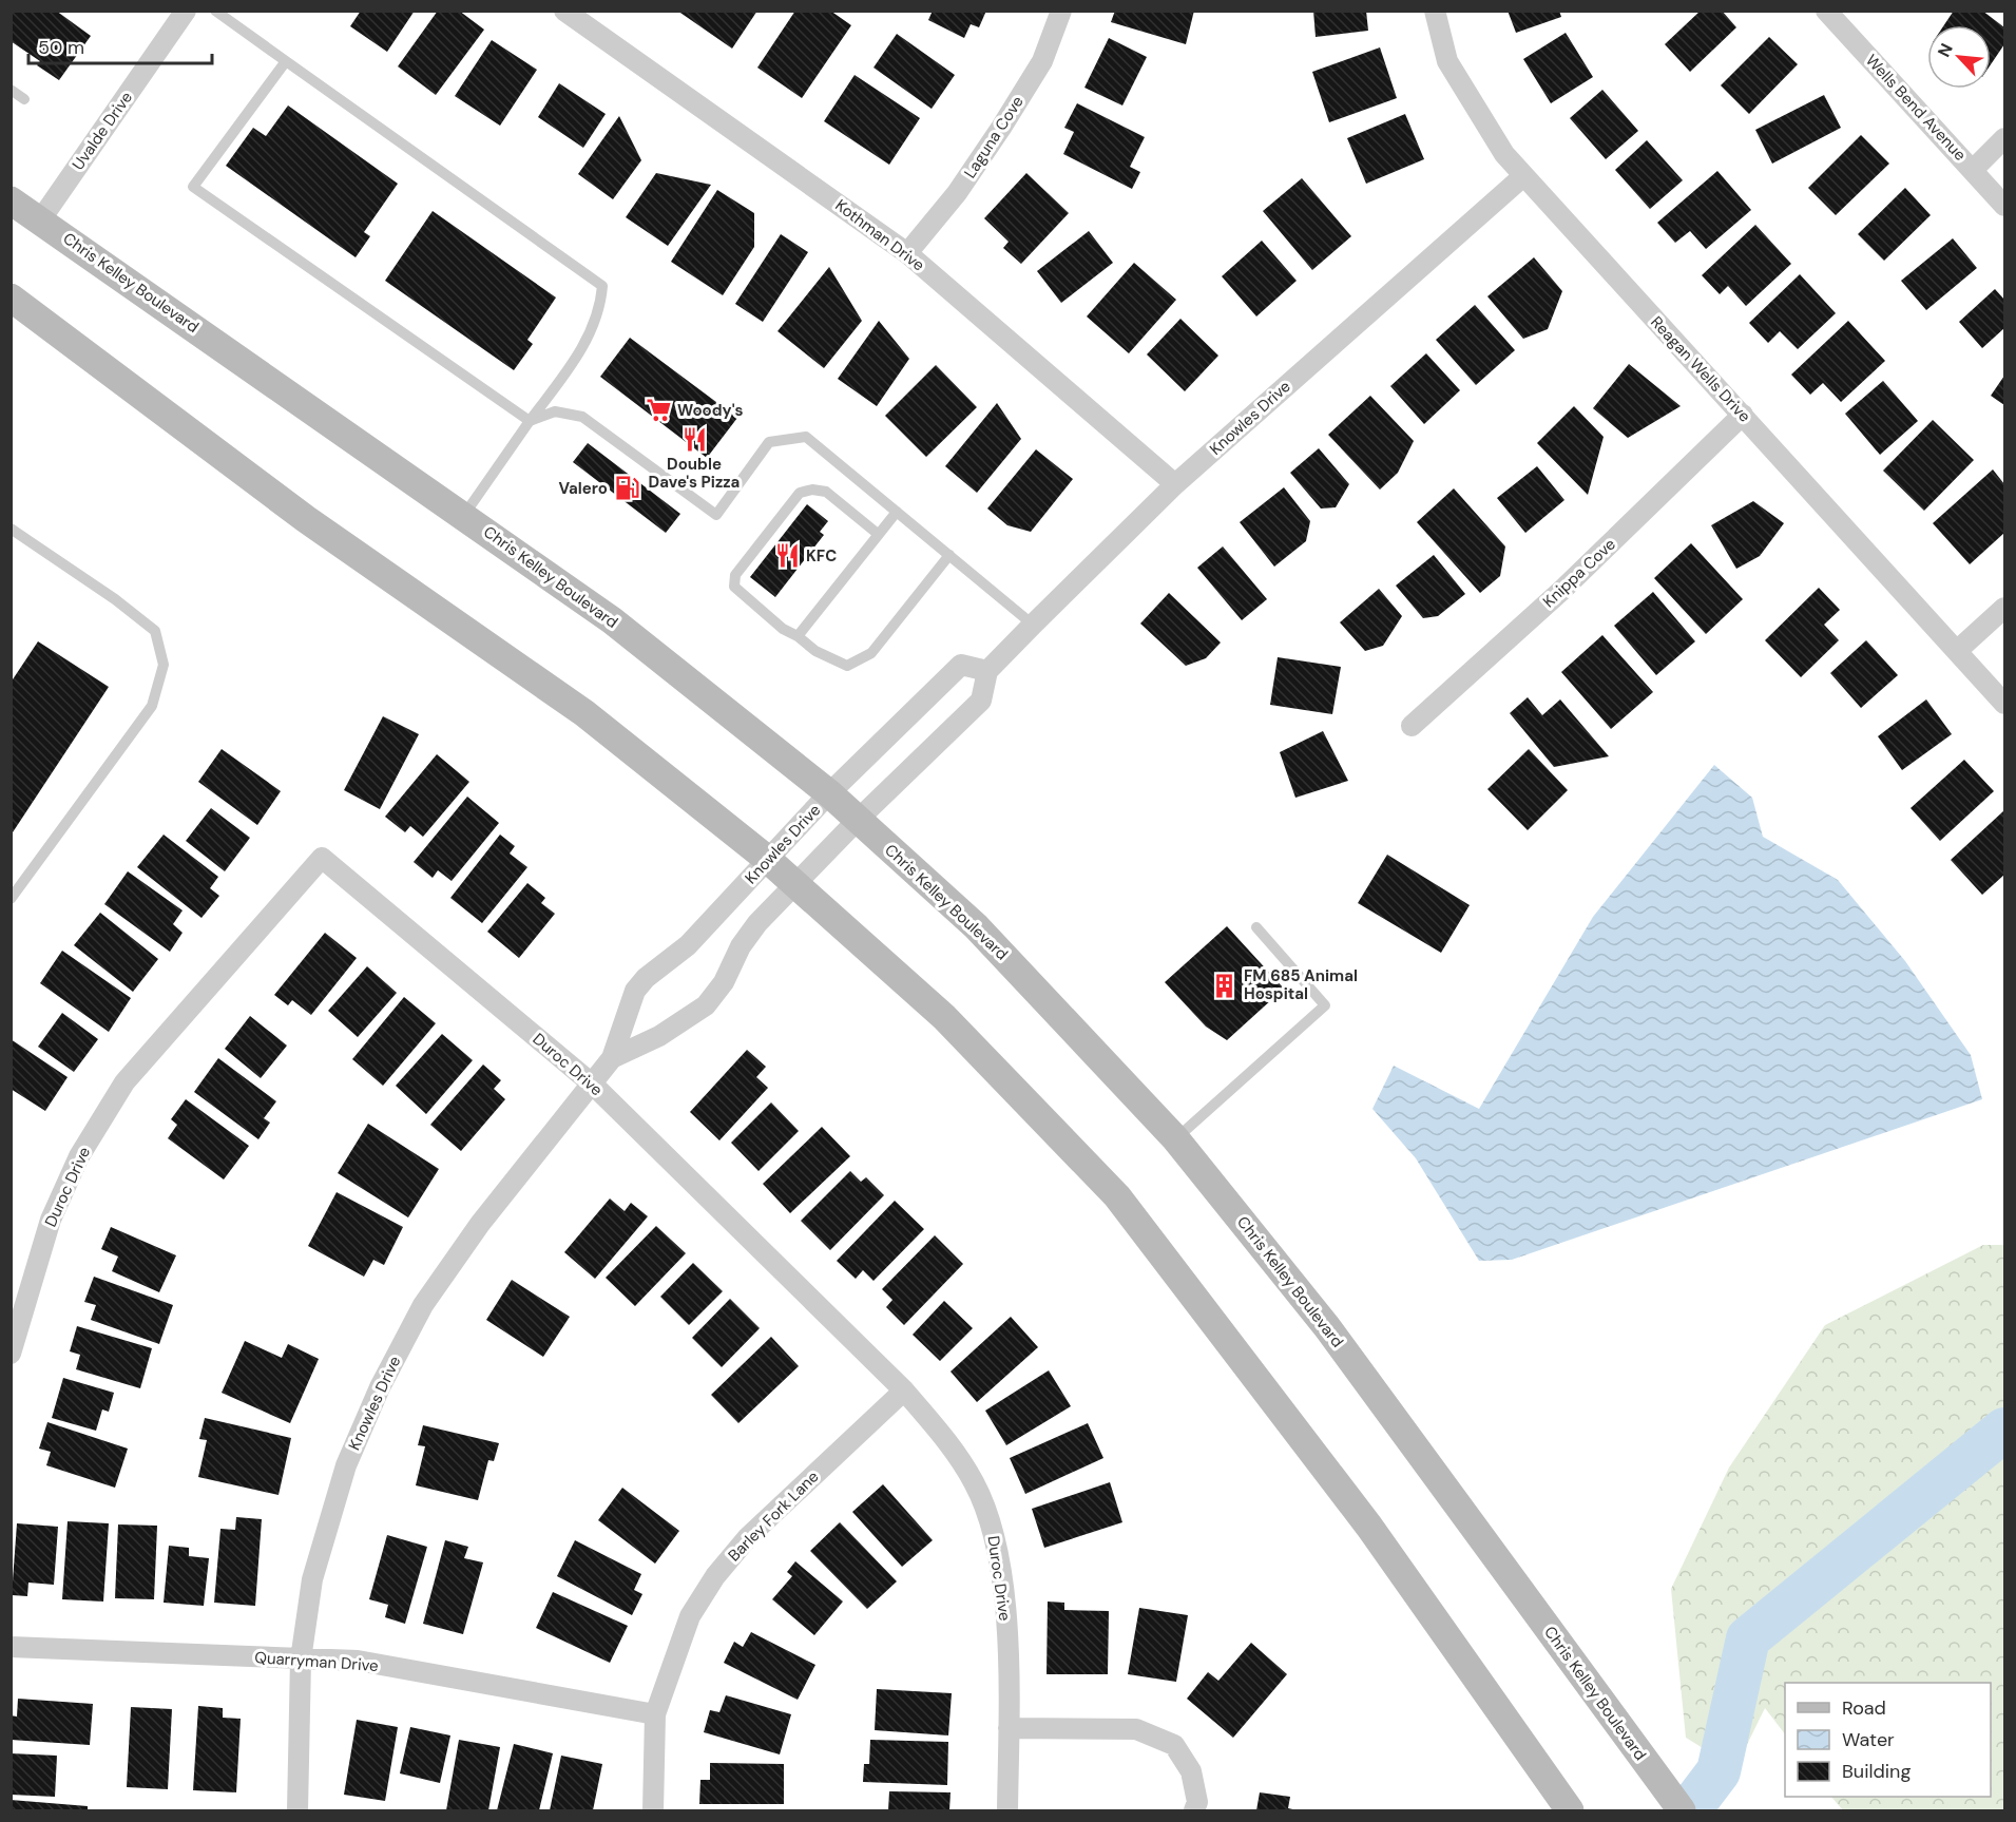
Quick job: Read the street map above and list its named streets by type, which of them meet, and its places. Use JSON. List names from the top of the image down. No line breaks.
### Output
{"streets":{"main road":["Chris Kelley Boulevard"],"street":["Wells Bend Avenue","Uvalde Drive","Laguna Cove","Kothman Drive","Reagan Wells Drive","Knowles Drive","Knippa Cove","Duroc Drive","Barley Fork Lane","Quarryman Drive"]},"crossings":[["Uvalde Drive","Chris Kelley Boulevard"],["Laguna Cove","Kothman Drive"],["Kothman Drive","Knowles Drive"],["Chris Kelley Boulevard","Knowles Drive"],["Reagan Wells Drive","Knowles Drive"],["Reagan Wells Drive","Knippa Cove"],["Knowles Drive","Duroc Drive"],["Knowles Drive","Quarryman Drive"],["Duroc Drive","Barley Fork Lane"],["Barley Fork Lane","Quarryman Drive"]],"places":{"supermarket":["Woody's"],"restaurant":["Double Dave's Pizza","KFC"],"fuel station":["Valero"],"building":["FM 685 Animal Hospital"]},"legend":["Road","Water","Building"],"scale_bar":"50 m","north":"top left"}
